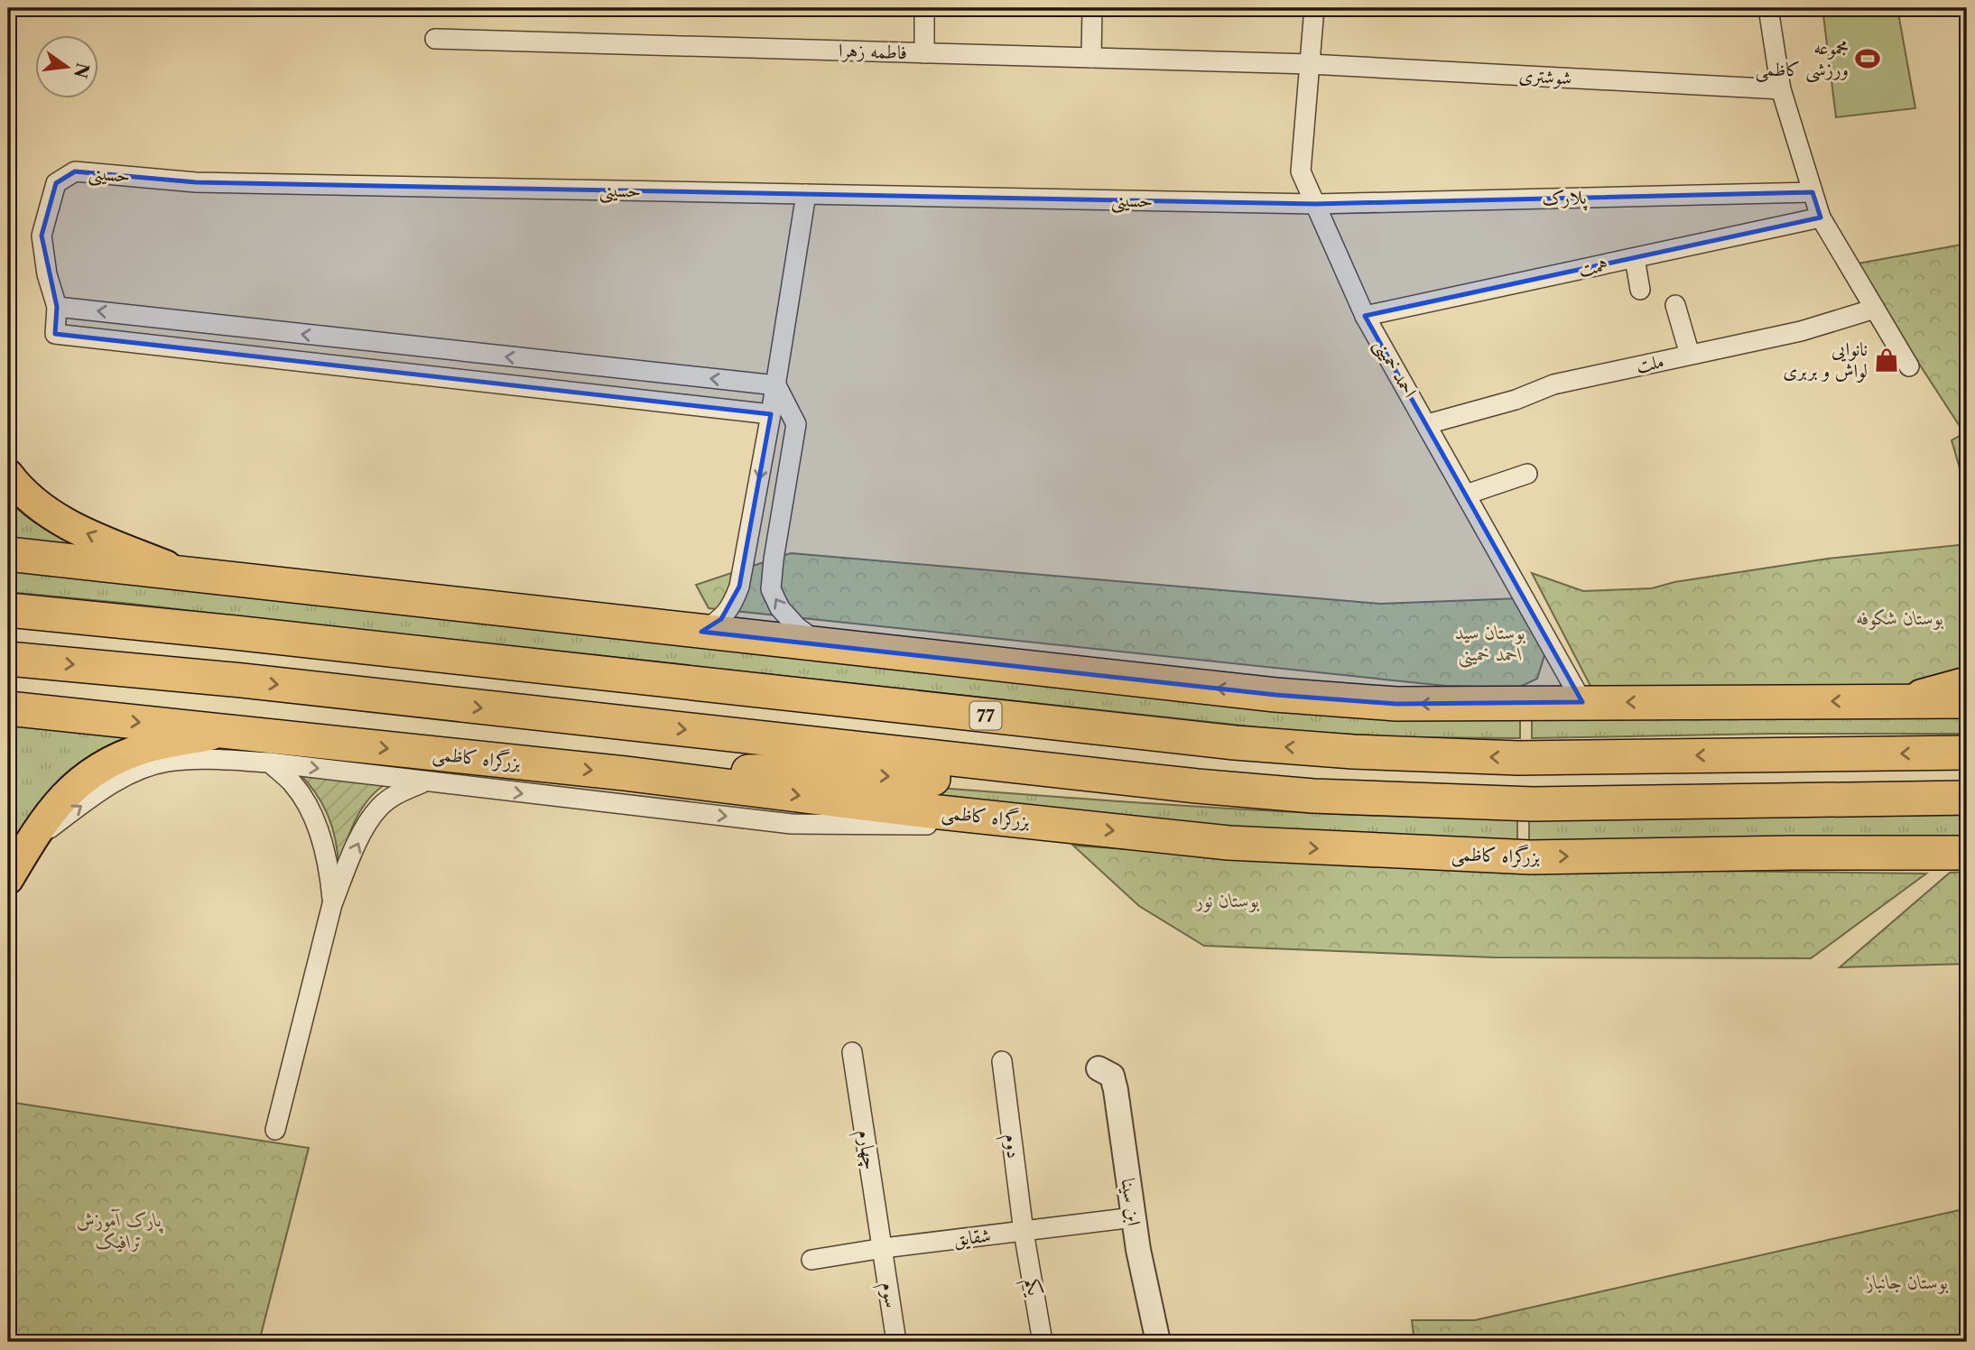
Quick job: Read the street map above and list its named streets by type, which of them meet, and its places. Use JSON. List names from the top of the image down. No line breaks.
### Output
{"streets":{"highway":["77","بزرگراه کاظمی"],"street":["فاطمه زهرا","شوشتری","حسینی","پلارک","همت","ملت","احمد خمینی","دوم","چهارم","ابن سینا","شقایق","یکم","سوم"]},"crossings":[["فاطمه زهرا","شوشتری"],["فاطمه زهرا","احمد خمینی"],["شوشتری","احمد خمینی"],["حسینی","پلارک"],["حسینی","احمد خمینی"],["پلارک","احمد خمینی"],["همت","احمد خمینی"],["ملت","احمد خمینی"],["دوم","شقایق"],["دوم","یکم"],["چهارم","شقایق"],["چهارم","سوم"],["ابن سینا","شقایق"],["شقایق","یکم"],["شقایق","سوم"]],"parks":["بوستان شکوفه","بوستان سید احمد خمینی","بوستان نور","پارک آموزش ترافیک","بوستان جانباز"],"places":{"sports":["مجموعه ورزشی کاظمی"],"shop":["نانوایی لواش و بربری"]},"north":"right"}
